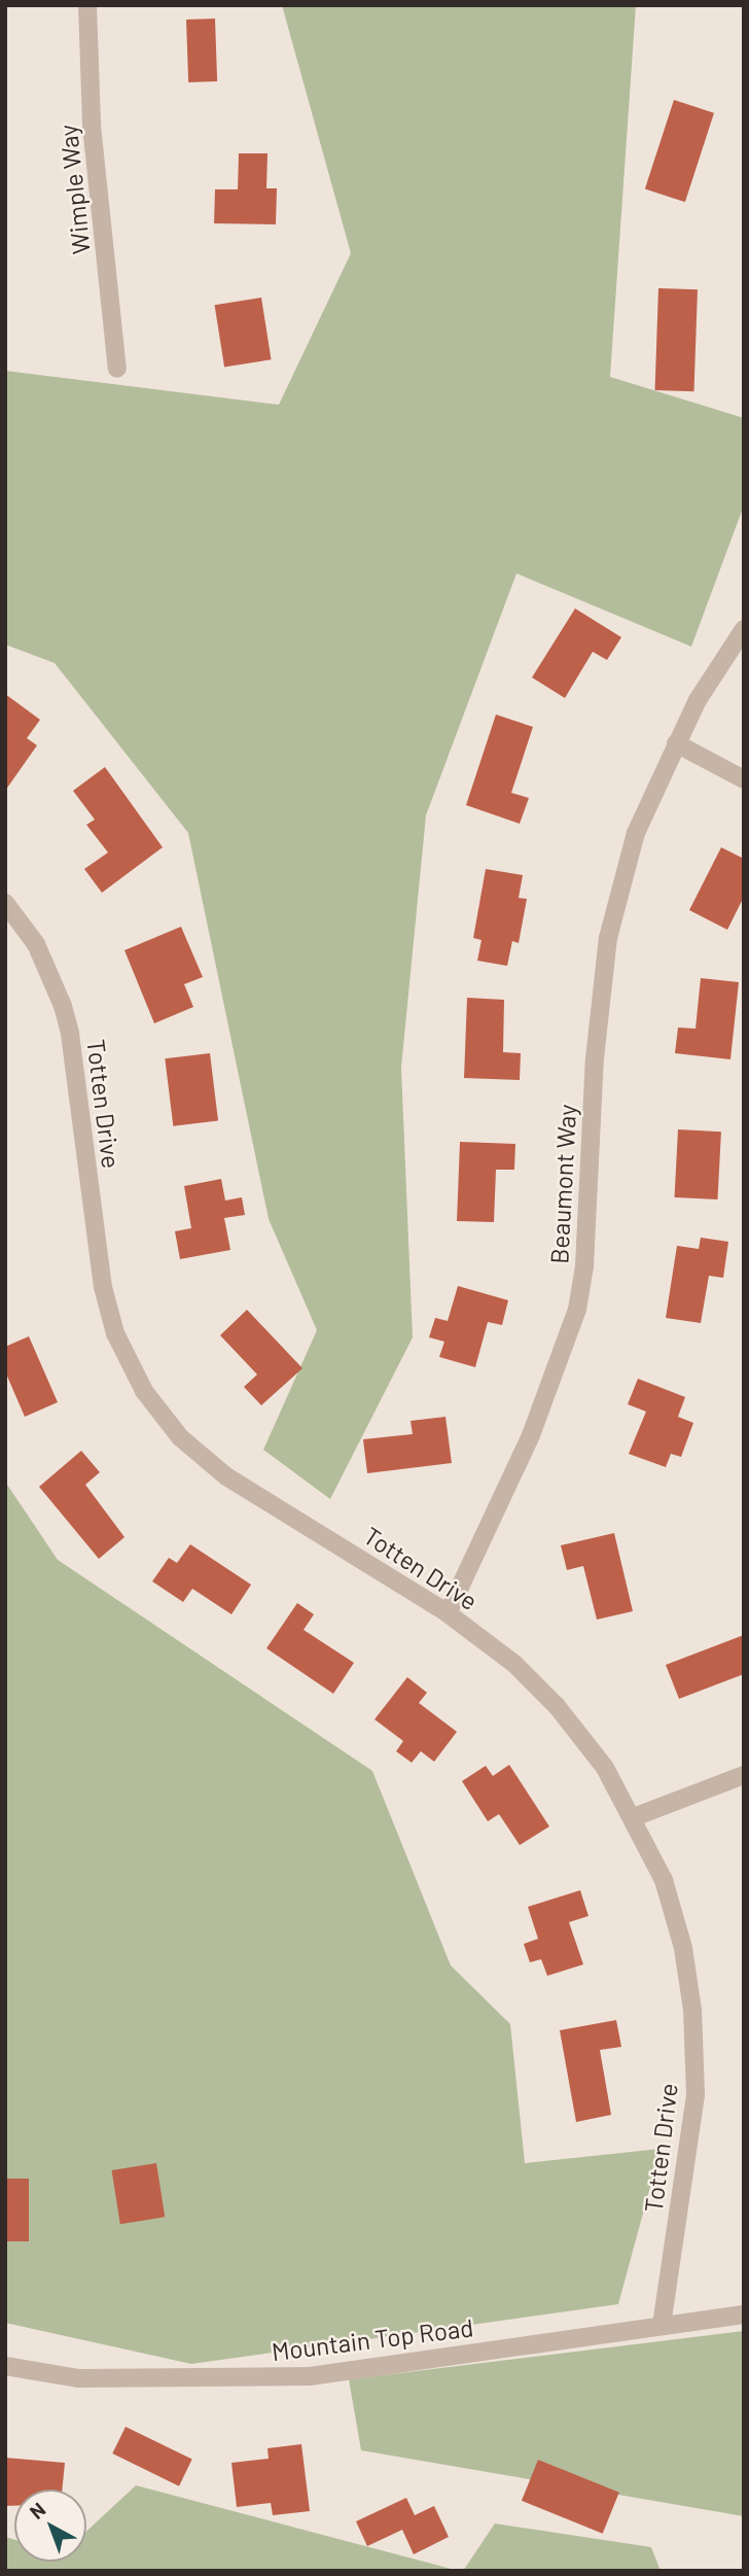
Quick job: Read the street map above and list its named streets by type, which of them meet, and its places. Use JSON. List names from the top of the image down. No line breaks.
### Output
{"streets":{"street":["Wimple Way","Totten Drive","Beaumont Way","Mountain Top Road"]},"crossings":[["Totten Drive","Beaumont Way"],["Totten Drive","Mountain Top Road"]],"north":"top left"}
